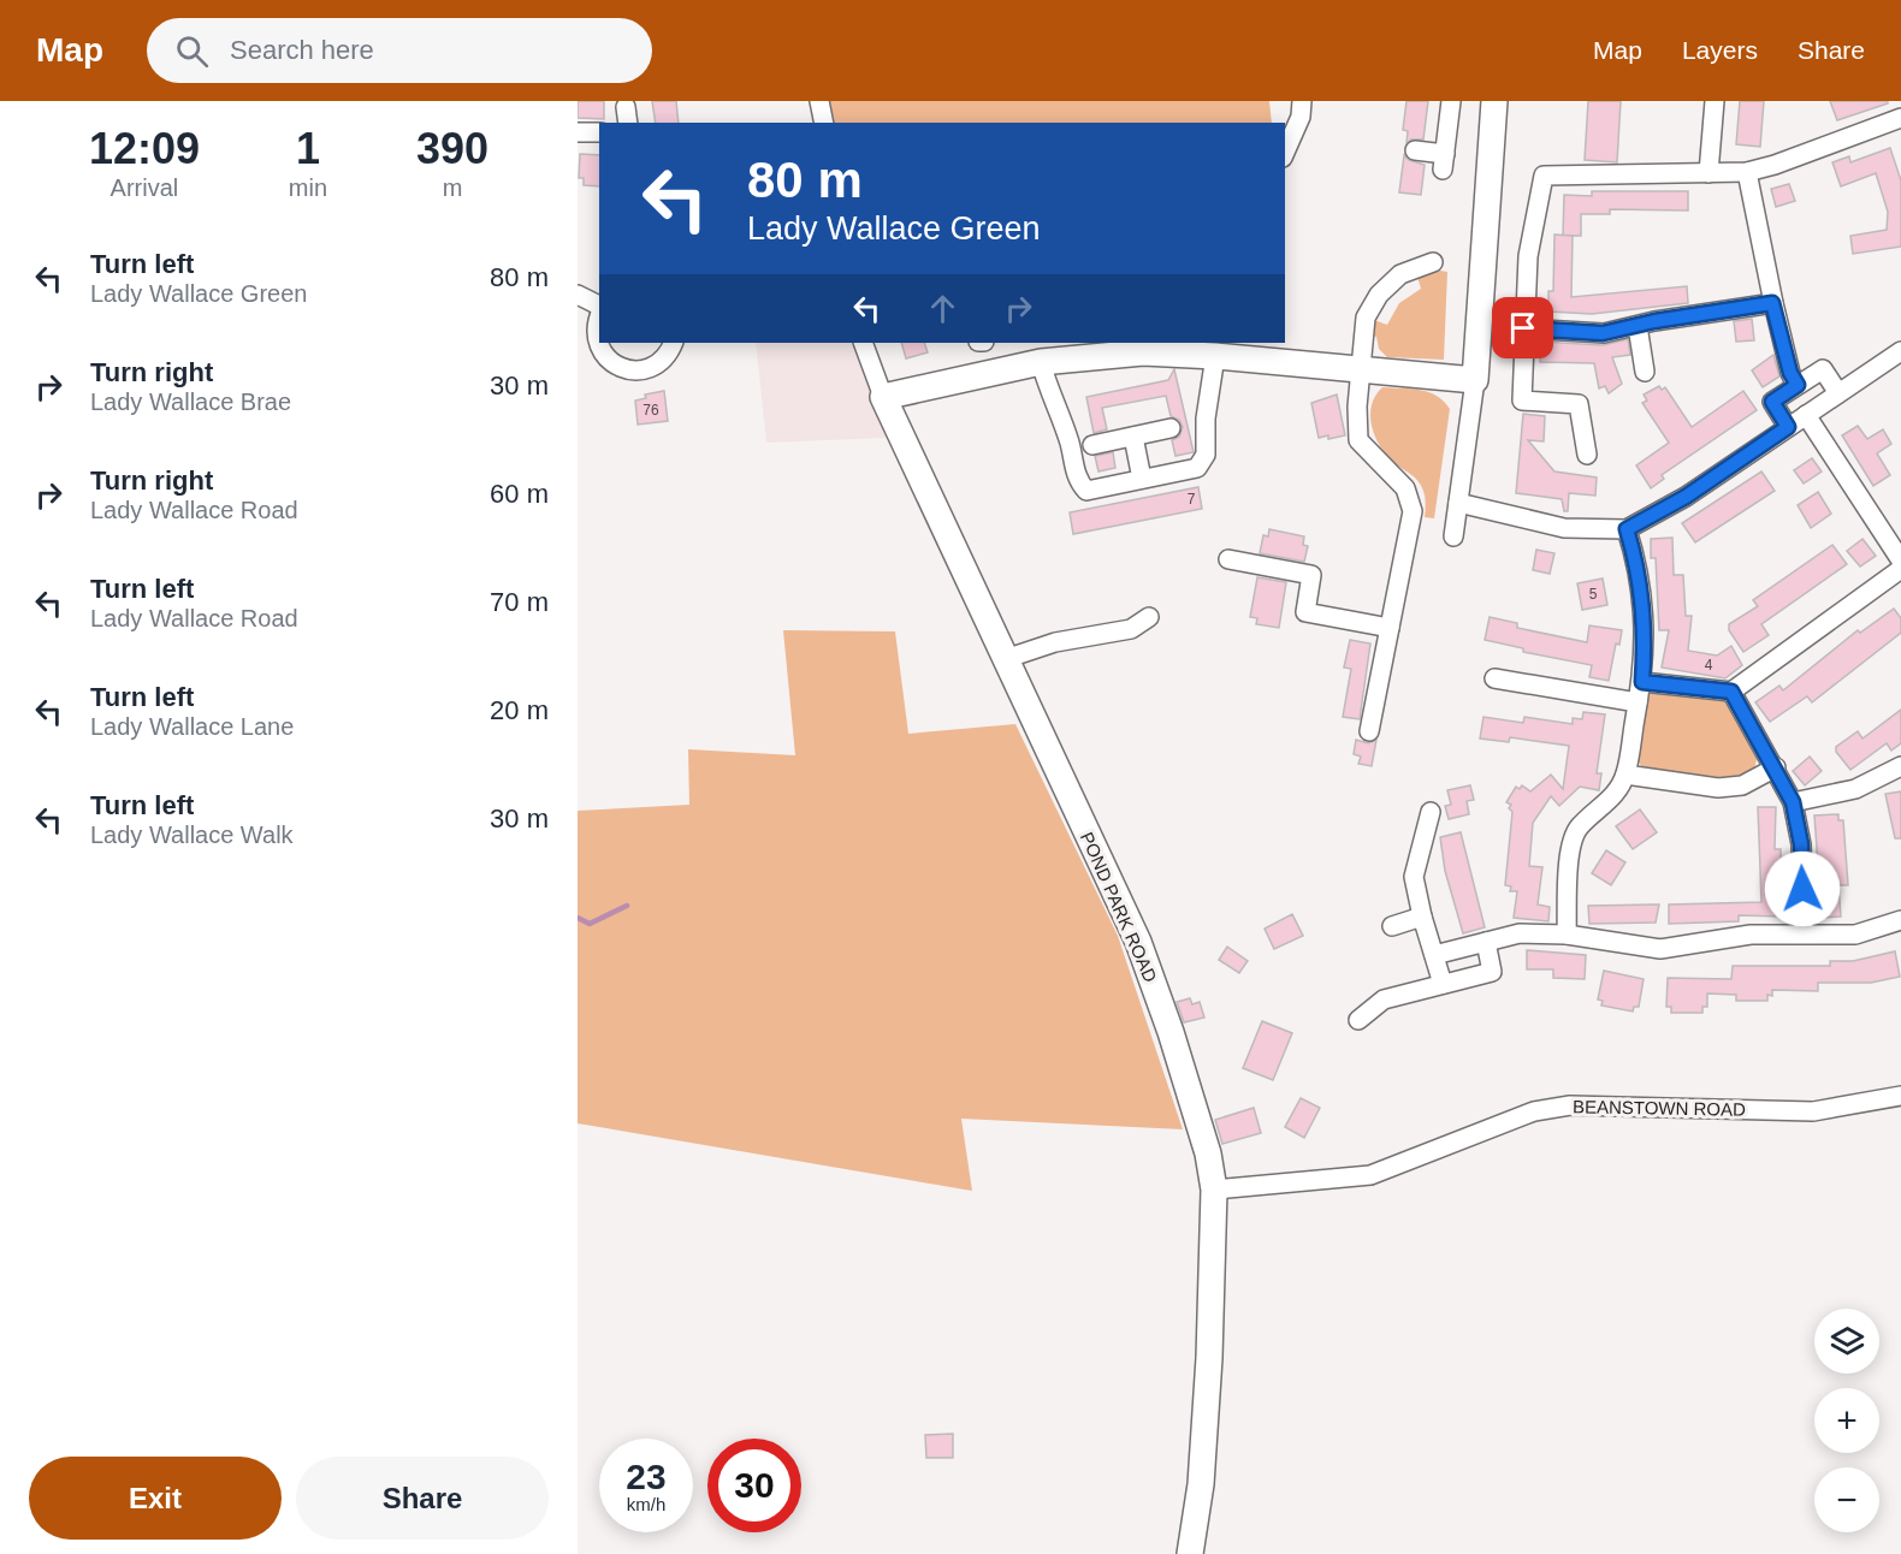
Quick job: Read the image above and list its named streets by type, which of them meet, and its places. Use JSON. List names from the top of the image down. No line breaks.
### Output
{"streets":{"main road":["POND PARK ROAD"],"street":["BEANSTOWN ROAD"]},"crossings":[["POND PARK ROAD","BEANSTOWN ROAD"]],"house_numbers":["76","7","5","4"],"page":{"header":"Map","search":"Search here","nav":["Map","Layers","Share"],"eta":["12:09","Arrival","1","min","390","m"],"turn":["80 m","Lady Wallace Green"],"list":[{"name":"Turn left","note":"Lady Wallace Green","value":"80 m"},{"name":"Turn right","note":"Lady Wallace Brae","value":"30 m"},{"name":"Turn right","note":"Lady Wallace Road","value":"60 m"},{"name":"Turn left","note":"Lady Wallace Road","value":"70 m"},{"name":"Turn left","note":"Lady Wallace Lane","value":"20 m"},{"name":"Turn left","note":"Lady Wallace Walk","value":"30 m"}],"map_buttons":["+","−"],"speed":"23 km/h","limit":"30","buttons":["Exit","Share"]}}
